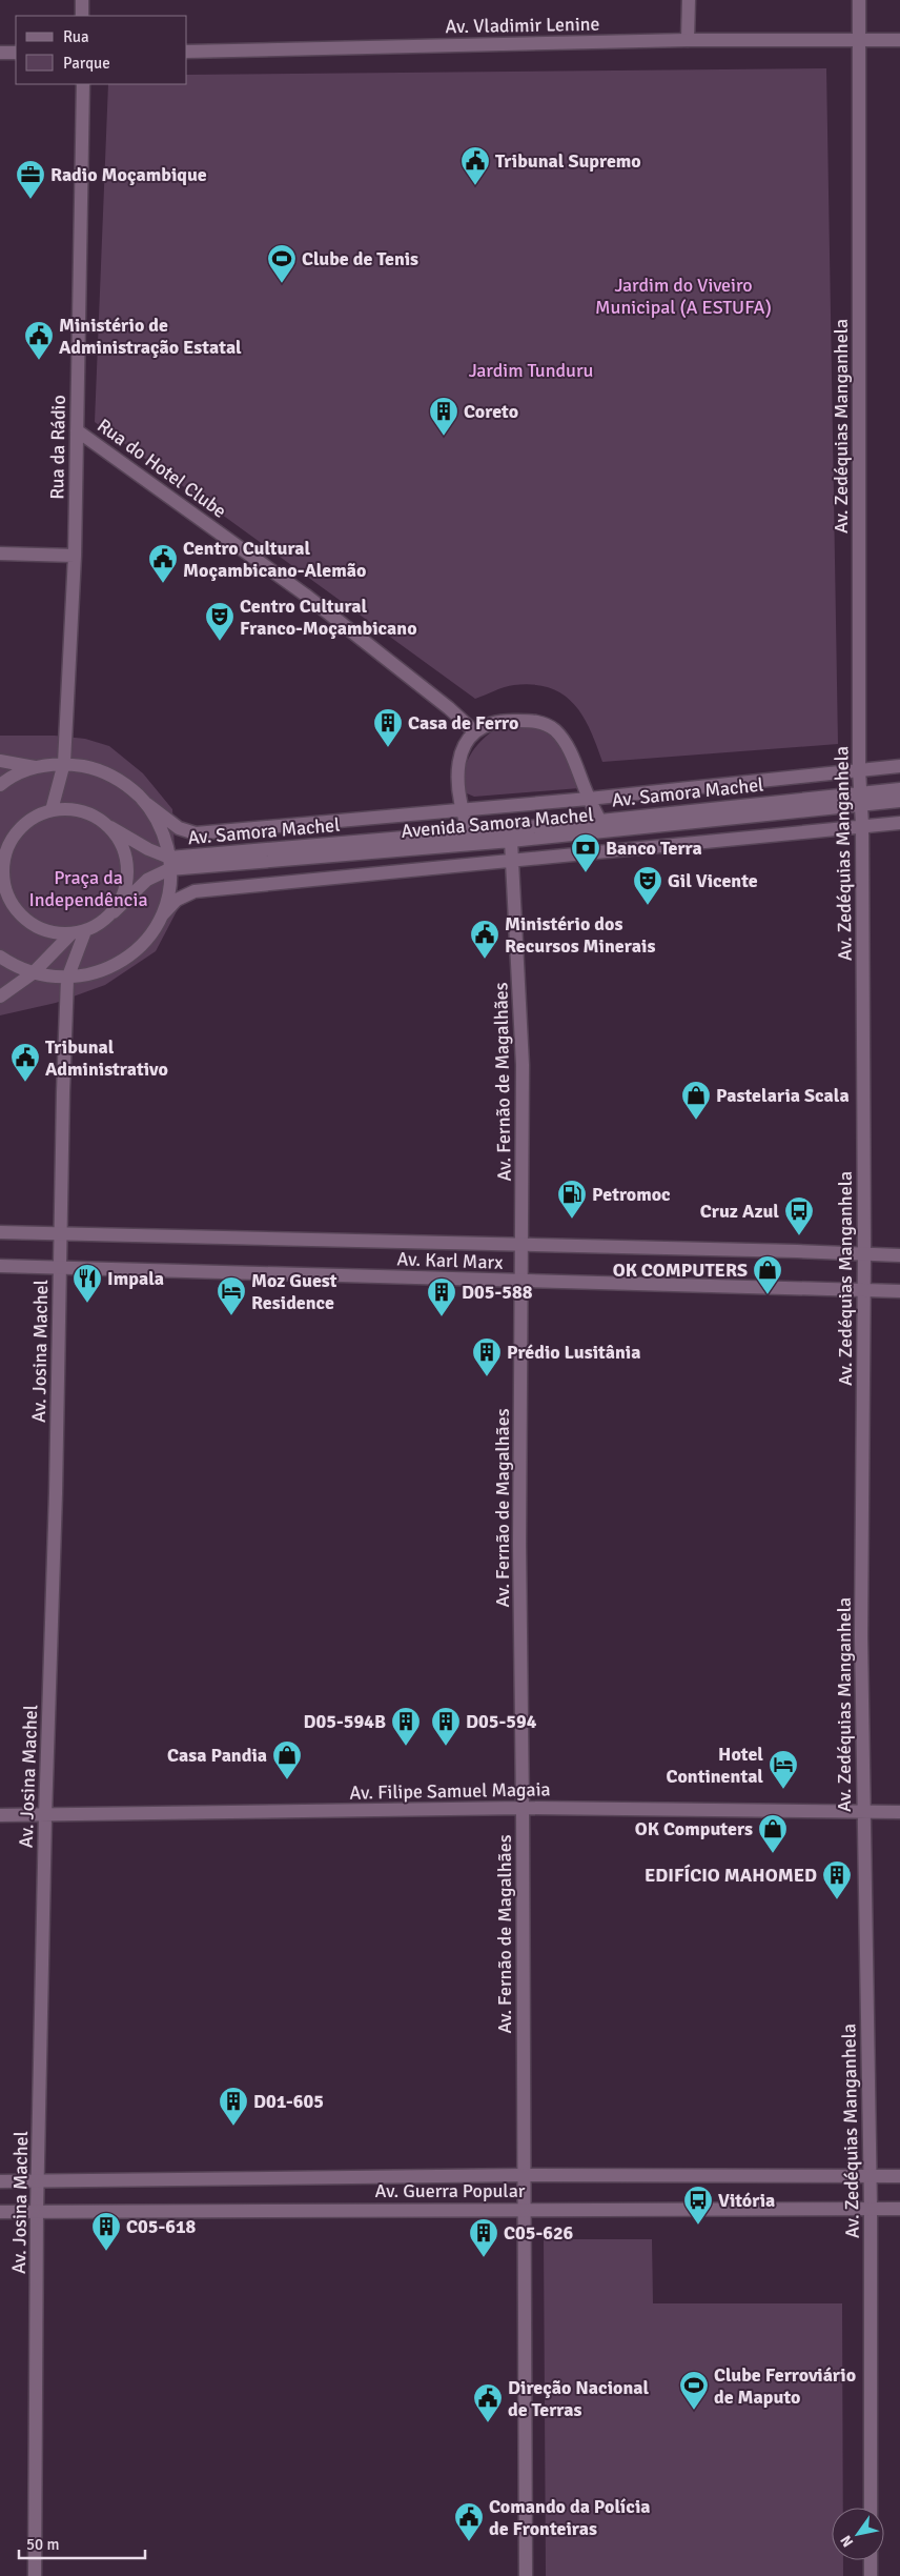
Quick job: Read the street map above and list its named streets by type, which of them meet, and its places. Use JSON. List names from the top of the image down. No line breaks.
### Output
{"streets":{"street":["Av. Vladimir Lenine","Av. Zedéquias Manganhela","Rua da Rádio","Rua do Hotel Clube","Av. Samora Machel","Avenida Samora Machel","Av. Fernão de Magalhães","Av. Karl Marx","Av. Josina Machel","Av. Filipe Samuel Magaia","Av. Guerra Popular"]},"crossings":[["Av. Vladimir Lenine","Av. Zedéquias Manganhela"],["Av. Zedéquias Manganhela","Av. Samora Machel"],["Av. Zedéquias Manganhela","Av. Karl Marx"],["Av. Zedéquias Manganhela","Av. Filipe Samuel Magaia"],["Av. Zedéquias Manganhela","Av. Guerra Popular"],["Rua da Rádio","Rua do Hotel Clube"],["Rua da Rádio","Av. Samora Machel"],["Rua da Rádio","Av. Josina Machel"],["Av. Samora Machel","Avenida Samora Machel"],["Av. Samora Machel","Av. Josina Machel"],["Avenida Samora Machel","Av. Fernão de Magalhães"],["Av. Fernão de Magalhães","Av. Karl Marx"],["Av. Fernão de Magalhães","Av. Filipe Samuel Magaia"],["Av. Fernão de Magalhães","Av. Guerra Popular"],["Av. Karl Marx","Av. Josina Machel"],["Av. Josina Machel","Av. Filipe Samuel Magaia"],["Av. Josina Machel","Av. Guerra Popular"]],"parks":["Jardim do Viveiro Municipal (A ESTUFA)","Jardim Tunduru","Praça da Independência"],"places":{"public building":["Tribunal Supremo","Ministério de Administração Estatal","Centro Cultural Moçambicano-Alemão","Ministério dos Recursos Minerais","Tribunal Administrativo","Direção Nacional de Terras","Comando da Polícia de Fronteiras"],"office":["Radio Moçambique"],"sports":["Clube de Tenis","Clube Ferroviário de Maputo"],"building":["Coreto","Casa de Ferro","D05-588","Prédio Lusitânia","D05-594B","D05-594","EDIFÍCIO MAHOMED","D01-605","C05-618","C05-626"],"theatre":["Centro Cultural Franco-Moçambicano","Gil Vicente"],"bank":["Banco Terra"],"shop":["Pastelaria Scala","OK COMPUTERS","Casa Pandia","OK Computers"],"fuel station":["Petromoc"],"bus stop":["Cruz Azul","Vitória"],"restaurant":["Impala"],"hotel":["Moz Guest Residence","Hotel Continental"]},"legend":["Rua","Parque"],"scale_bar":"50 m","north":"bottom left"}
